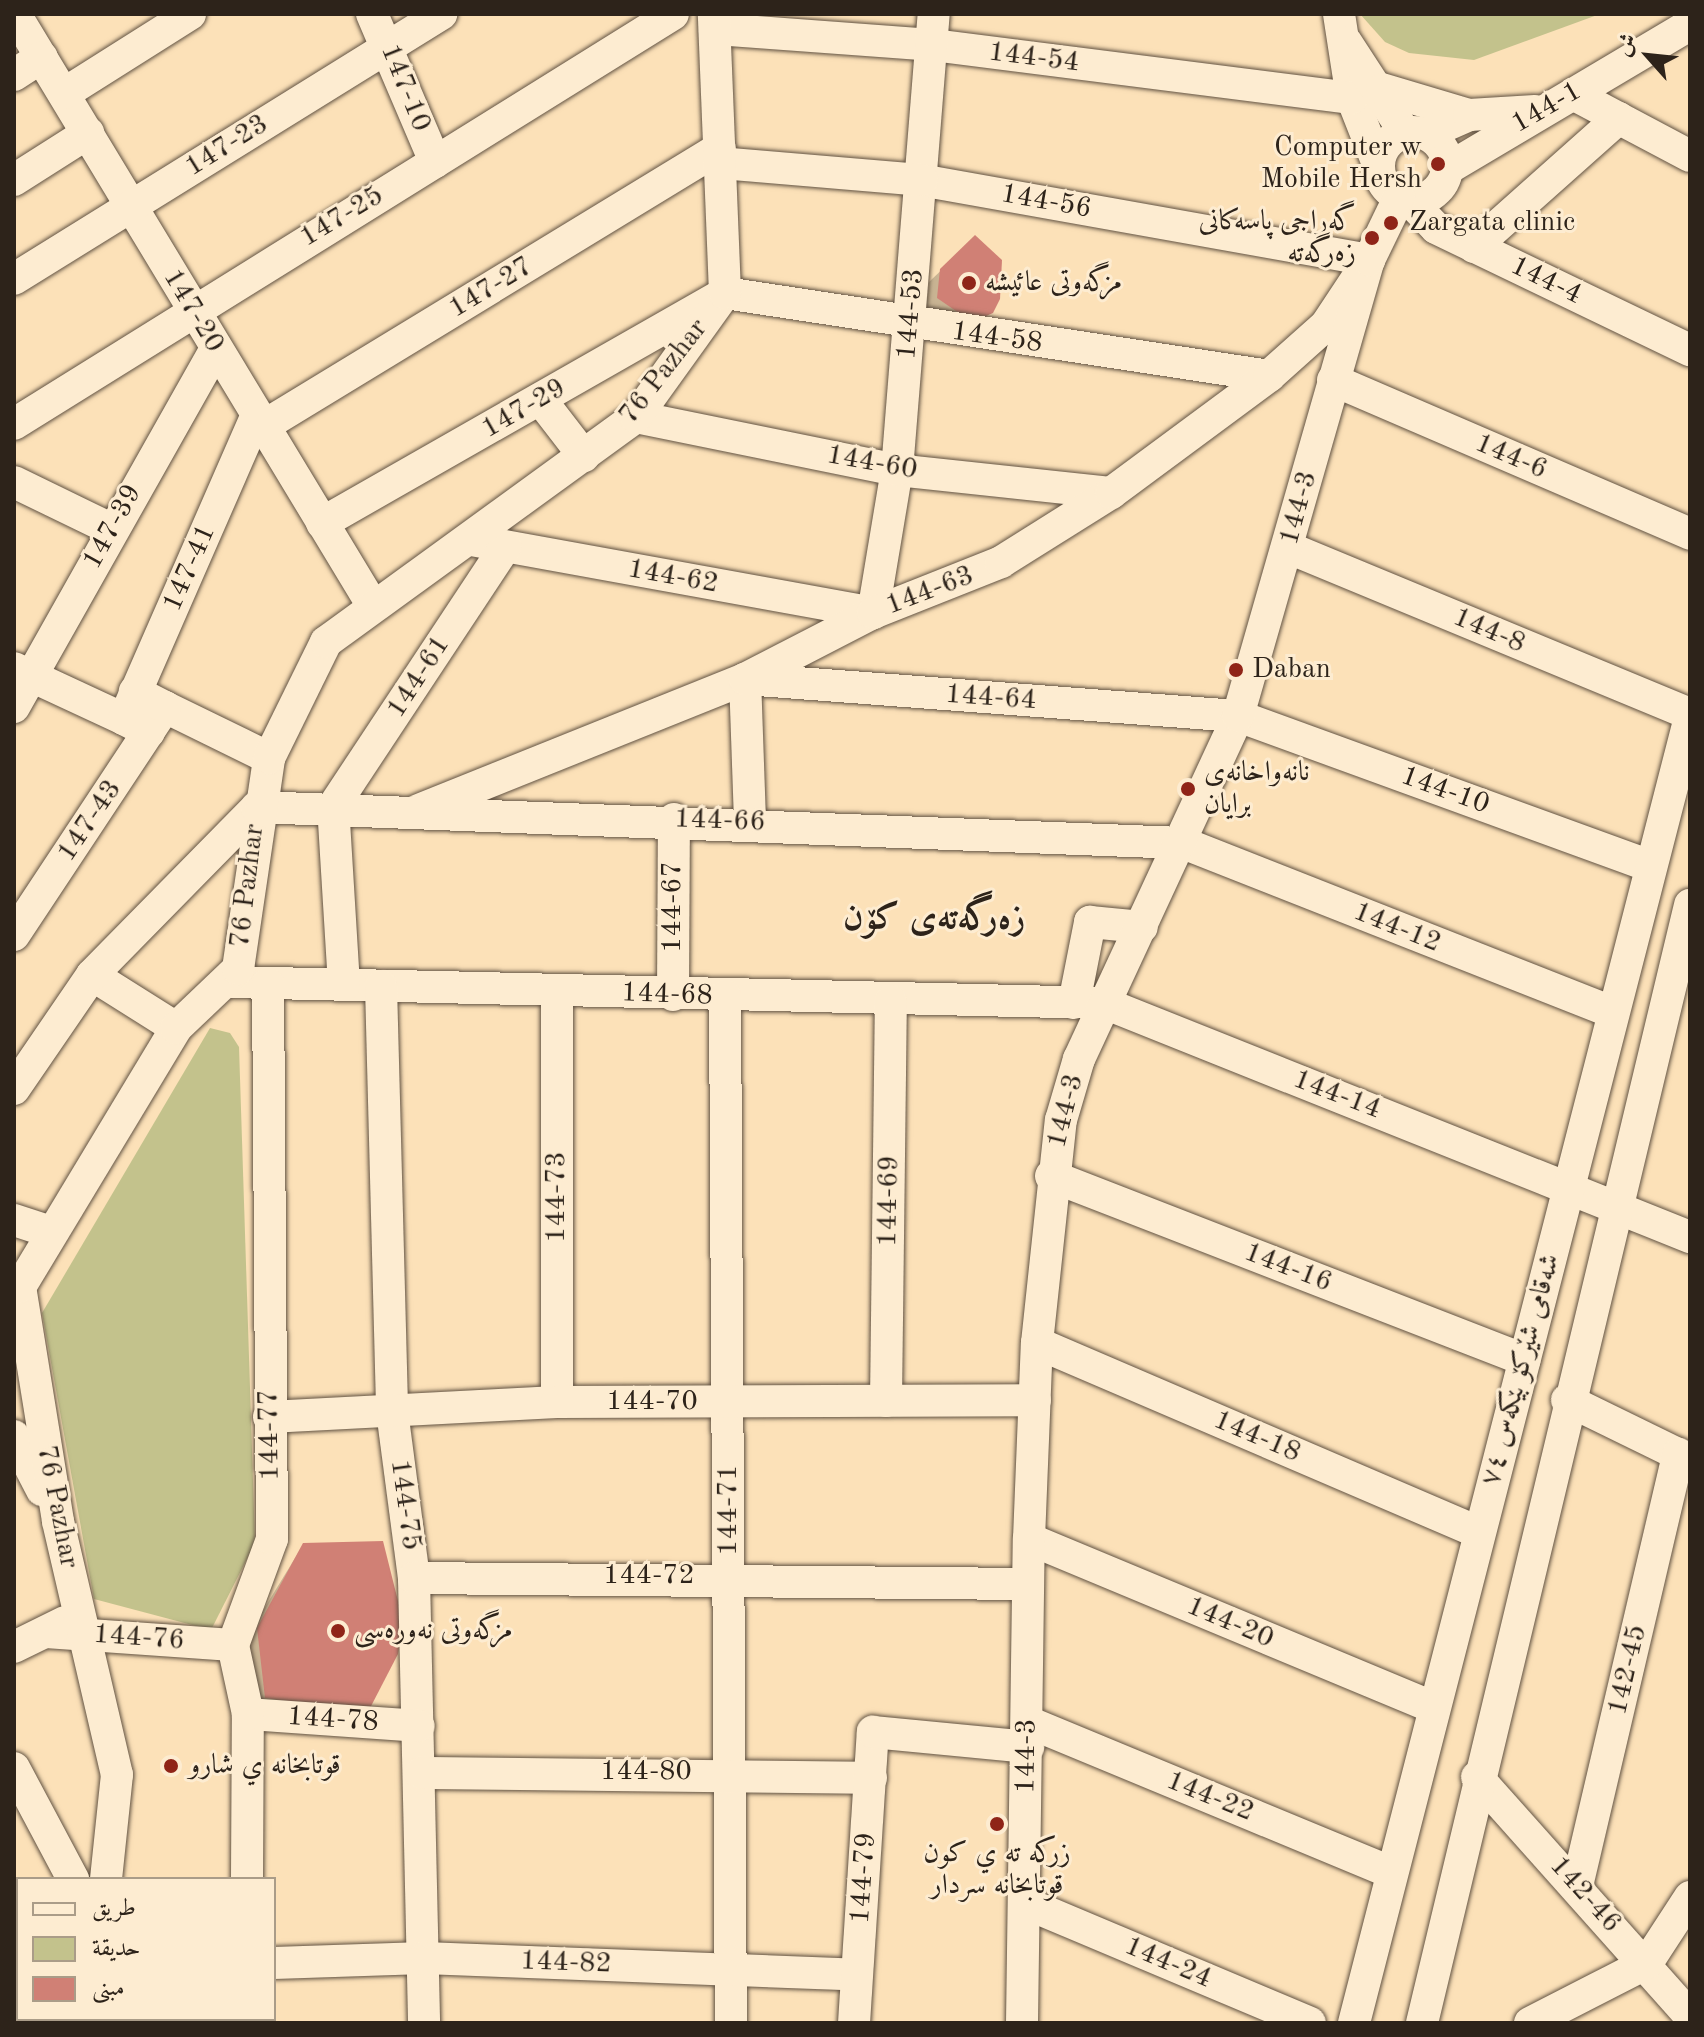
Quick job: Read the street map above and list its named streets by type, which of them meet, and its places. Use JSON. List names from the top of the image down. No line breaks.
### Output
{"streets":{"street":["144-54","147-10","144-1","147-23","144-56","147-25","144-4","147-27","147-20","144-53","144-58","76 Pazhar","147-29","144-6","144-60","144-3","147-39","147-41","144-62","144-63","144-8","144-61","144-64","144-10","147-43","144-66","144-67","144-12","144-68","144-14","144-73","144-69","144-16","شەقامی شێرکۆ بێکەس ٧٤","144-70","144-77","144-18","144-75","144-71","144-72","144-20","144-76","142-45","144-78","144-80","144-22","144-79","142-46","144-82","144-24"]},"crossings":[["144-54","144-53"],["144-54","76 Pazhar"],["147-10","147-23"],["147-10","147-25"],["144-1","144-4"],["144-1","144-3"],["147-23","147-20"],["144-56","147-27"],["144-56","144-53"],["144-56","76 Pazhar"],["144-56","144-3"],["144-56","144-63"],["147-25","147-20"],["144-4","144-3"],["147-27","147-20"],["147-27","76 Pazhar"],["147-27","147-41"],["147-20","76 Pazhar"],["147-20","147-29"],["147-20","147-39"],["147-20","147-41"],["144-53","144-58"],["144-53","144-60"],["144-53","144-62"],["144-53","144-63"],["144-58","76 Pazhar"],["144-58","147-29"],["144-58","144-63"],["76 Pazhar","147-29"],["76 Pazhar","144-60"],["76 Pazhar","144-62"],["76 Pazhar","144-66"],["76 Pazhar","144-68"],["76 Pazhar","144-76"],["144-6","144-3"],["144-60","144-63"],["144-3","144-63"],["144-3","144-8"],["144-3","144-64"],["144-3","144-10"],["144-3","144-66"],["144-3","144-12"],["144-3","144-68"],["144-3","144-14"],["144-3","144-16"],["144-3","144-70"],["144-3","144-18"],["144-3","144-72"],["144-3","144-20"],["144-3","144-22"],["144-3","144-24"],["147-41","147-43"],["144-62","144-63"],["144-62","144-61"],["144-63","144-64"],["144-63","144-66"],["144-8","شەقامی شێرکۆ بێکەس ٧٤"],["144-61","144-66"],["144-64","144-10"],["144-10","شەقامی شێرکۆ بێکەس ٧٤"],["144-66","144-67"],["144-66","144-12"],["144-67","144-68"],["144-12","شەقامی شێرکۆ بێکەس ٧٤"],["144-68","144-14"],["144-68","144-73"],["144-68","144-69"],["144-68","144-77"],["144-68","144-75"],["144-68","144-71"],["144-14","شەقامی شێرکۆ بێکەس ٧٤"],["144-73","144-70"],["144-69","144-70"],["144-16","شەقامی شێرکۆ بێکەس ٧٤"],["شەقامی شێرکۆ بێکەس ٧٤","144-18"],["شەقامی شێرکۆ بێکەس ٧٤","144-20"],["شەقامی شێرکۆ بێکەس ٧٤","144-22"],["شەقامی شێرکۆ بێکەس ٧٤","142-46"],["144-70","144-77"],["144-70","144-75"],["144-70","144-71"],["144-77","144-76"],["144-75","144-72"],["144-75","144-78"],["144-75","144-80"],["144-75","144-82"],["144-71","144-72"],["144-71","144-80"],["144-71","144-82"],["142-45","142-46"],["144-80","144-79"],["144-22","144-79"],["144-79","144-82"]],"districts":["زەرگەتەی کۆن"],"places":["Computer w Mobile Hersh","Zargata clinic","گەراجی پاسەکانی زەرگەتە","مزگەوتی عائیشە","Daban","نانەواخانەی برایان","مزگەوتی نەورەسی","قوتابخانه ي شارو","زركه ته ي كون قوتابخانه سردار"],"legend":["طريق","حديقة","مبنى"],"north":"top left"}
